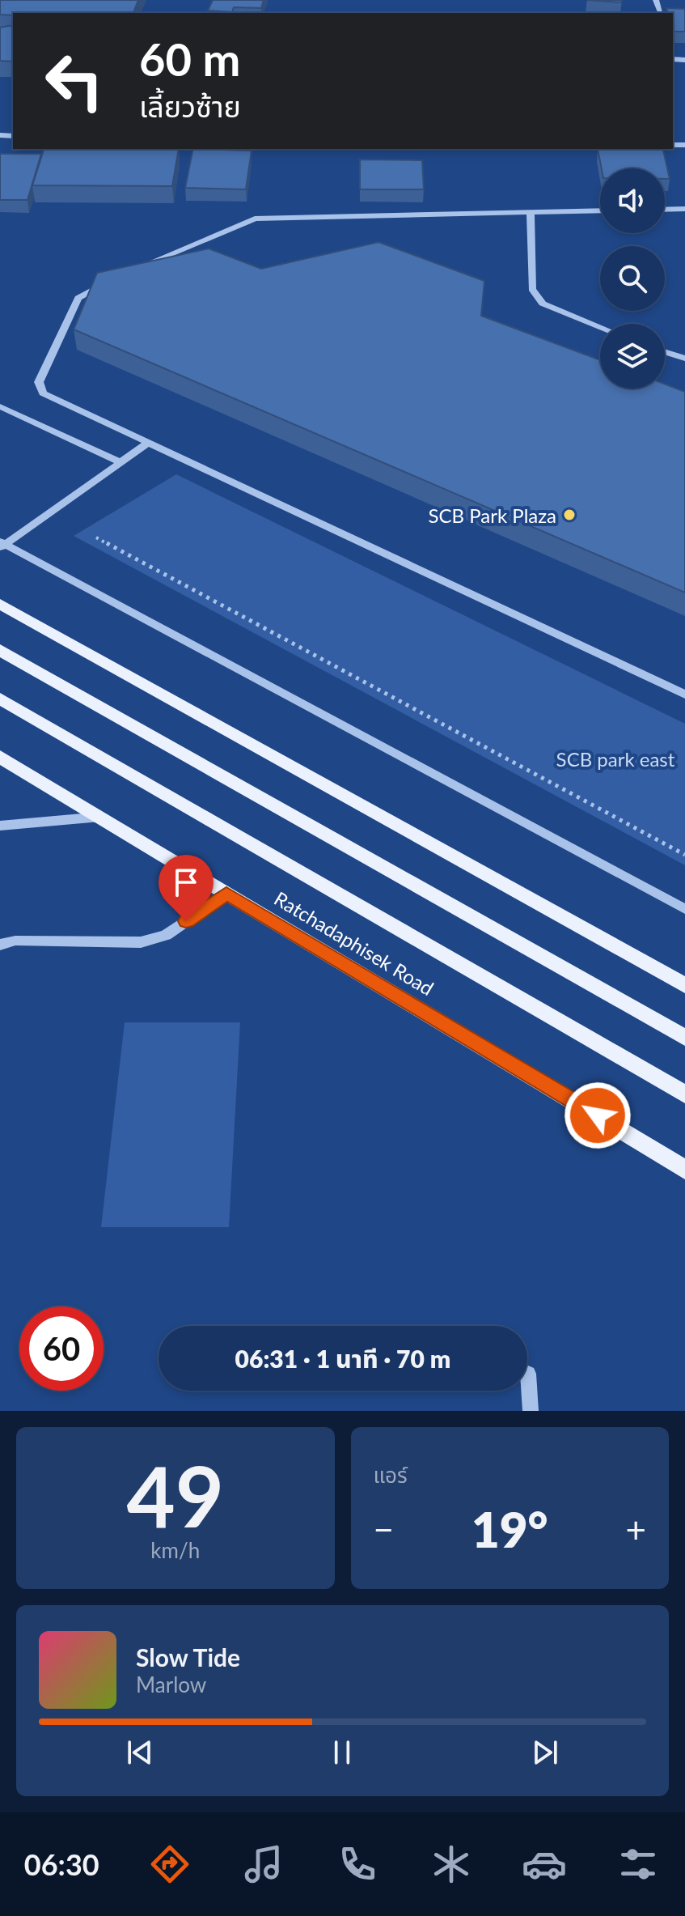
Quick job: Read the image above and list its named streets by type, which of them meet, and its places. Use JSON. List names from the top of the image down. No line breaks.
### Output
{"streets":{"main road":["Ratchadaphisek Road"]},"parks":["SCB park east"],"places":["SCB Park Plaza"],"page":{"turn":["60 m","เลี้ยวซ้าย"],"limit":"60","trip":"06:31 · 1 นาที · 70 m","tile":[["49","km/h"],"แอร์"],"heat":["−","19°","+"],"song":["Slow Tide","Marlow"],"tabs":"06:30"}}
